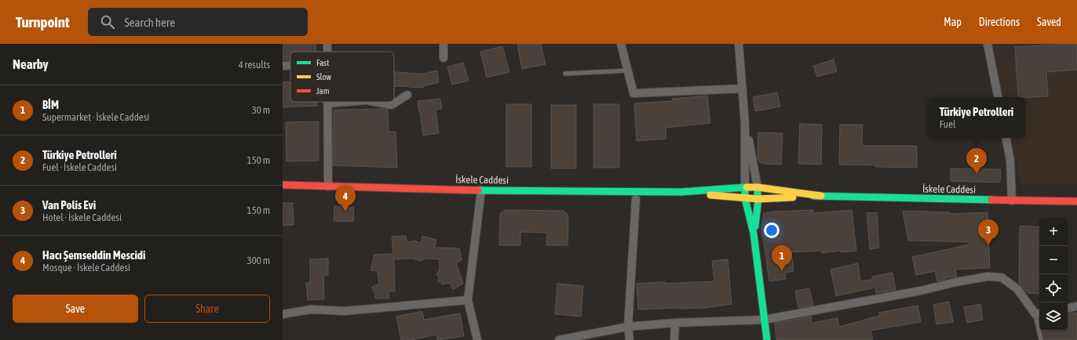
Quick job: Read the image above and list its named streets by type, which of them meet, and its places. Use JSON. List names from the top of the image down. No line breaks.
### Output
{"streets":{"main road":["İskele Caddesi"]},"legend":["Fast","Slow","Jam"],"page":{"header":"Turnpoint","search":"Search here","nav":["Map","Directions","Saved"],"heading":["Nearby","4 results"],"list":[{"mark":"1","name":"BİM","note":"Supermarket · İskele Caddesi","value":"30 m"},{"mark":"2","name":"Türkiye Petrolleri","note":"Fuel · İskele Caddesi","value":"150 m"},{"mark":"3","name":"Van Polis Evi","note":"Hotel · İskele Caddesi","value":"150 m"},{"mark":"4","name":"Hacı Şemseddin Mescidi","note":"Mosque · İskele Caddesi","value":"300 m"}],"popup":["Türkiye Petrolleri","Fuel"],"pins":["2","4","3","1"],"map_buttons":["+","−"],"buttons":["Save","Share"]}}
